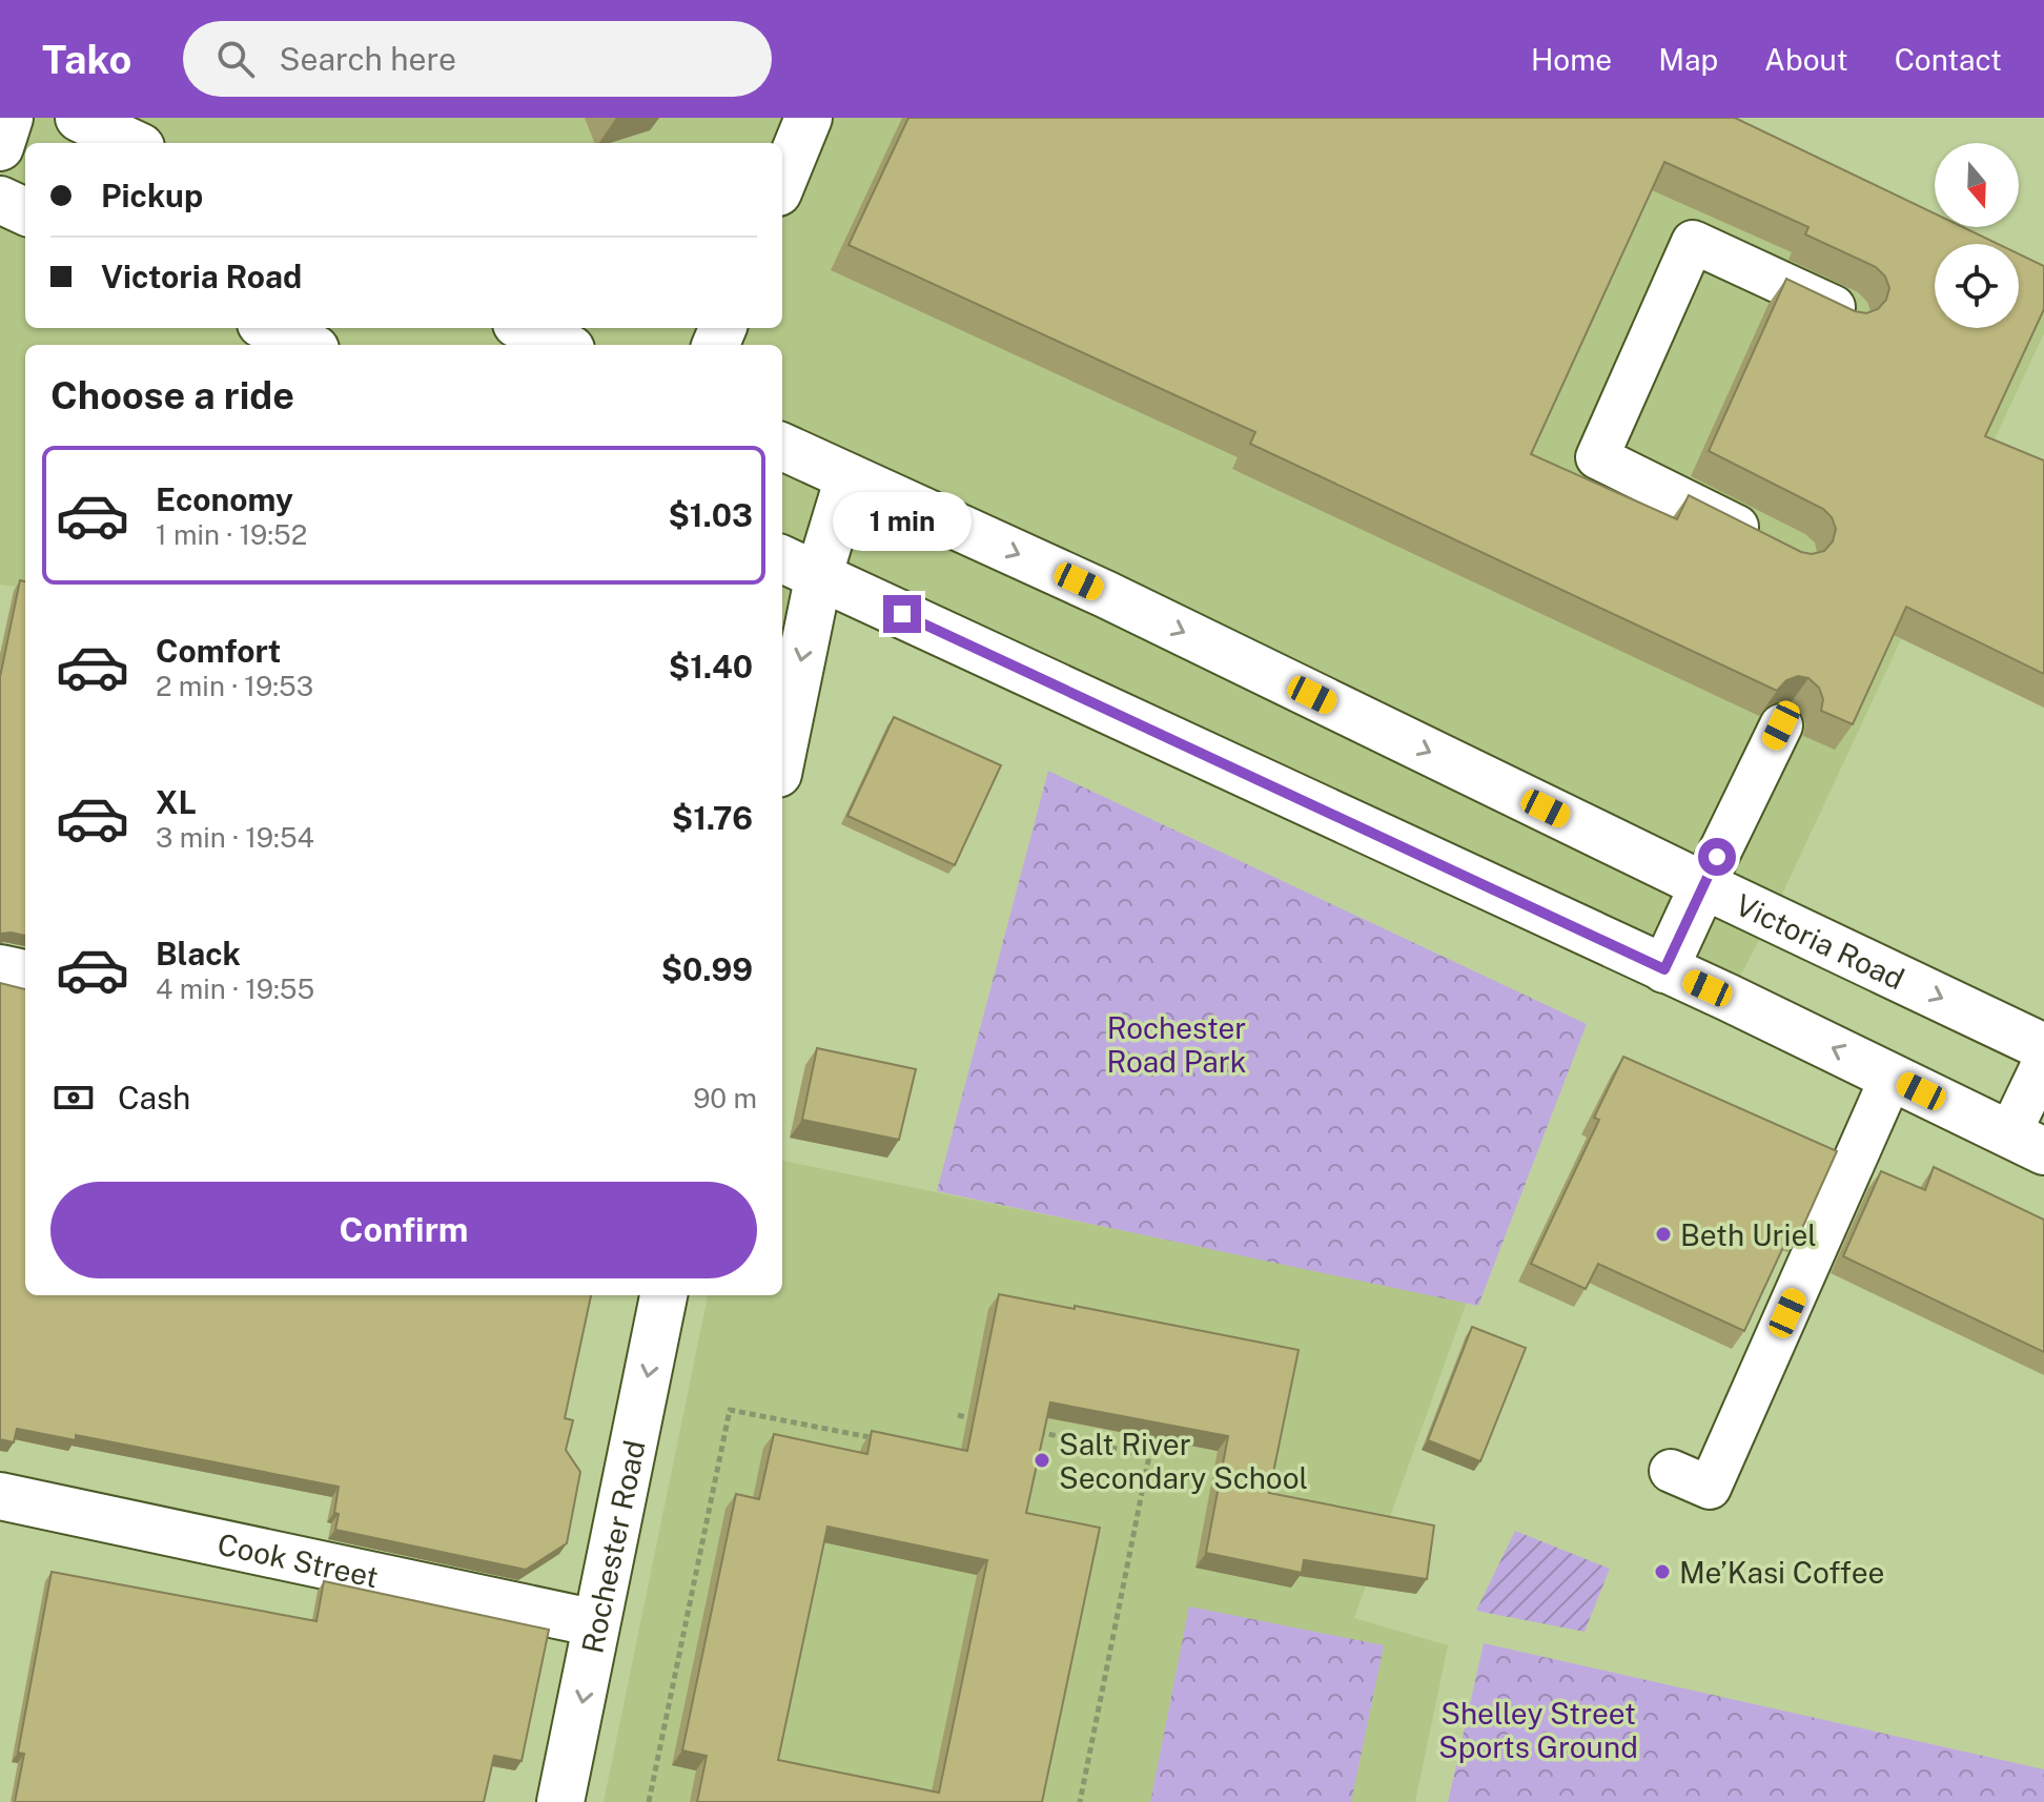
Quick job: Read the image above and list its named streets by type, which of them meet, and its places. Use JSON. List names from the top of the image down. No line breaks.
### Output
{"streets":{"main road":["Victoria Road","Rochester Road","Cook Street"]},"crossings":[["Rochester Road","Cook Street"]],"one_way":["Rochester Road"],"parks":["Rochester Road Park","Shelley Street Sports Ground"],"places":["Beth Uriel","Salt River Secondary School","Me’Kasi Coffee"],"north":"bottom","page":{"header":"Tako","search":"Search here","nav":["Home","Map","About","Contact"],"banner":["Pickup","Victoria Road"],"heading":"Choose a ride","list":[{"name":"Economy","note":"1 min · 19:52","value":"$1.03"},{"name":"Comfort","note":"2 min · 19:53","value":"$1.40"},{"name":"XL","note":"3 min · 19:54","value":"$1.76"},{"name":"Black","note":"4 min · 19:55","value":"$0.99"}],"bubble":"1 min","pay":["Cash","90 m"],"buttons":"Confirm"}}
